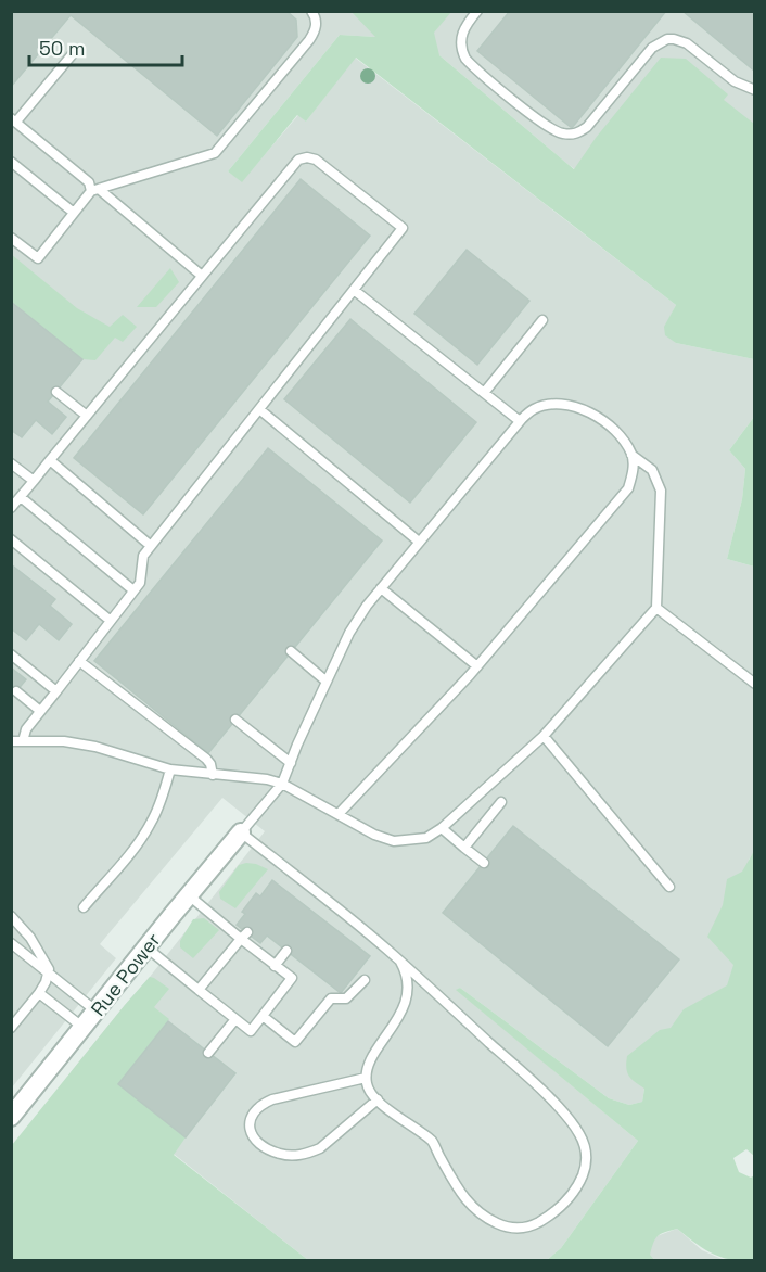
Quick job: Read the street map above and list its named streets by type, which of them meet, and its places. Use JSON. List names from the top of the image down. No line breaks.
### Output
{"streets":{"street":["Rue Power"]},"scale_bar":"50 m"}
